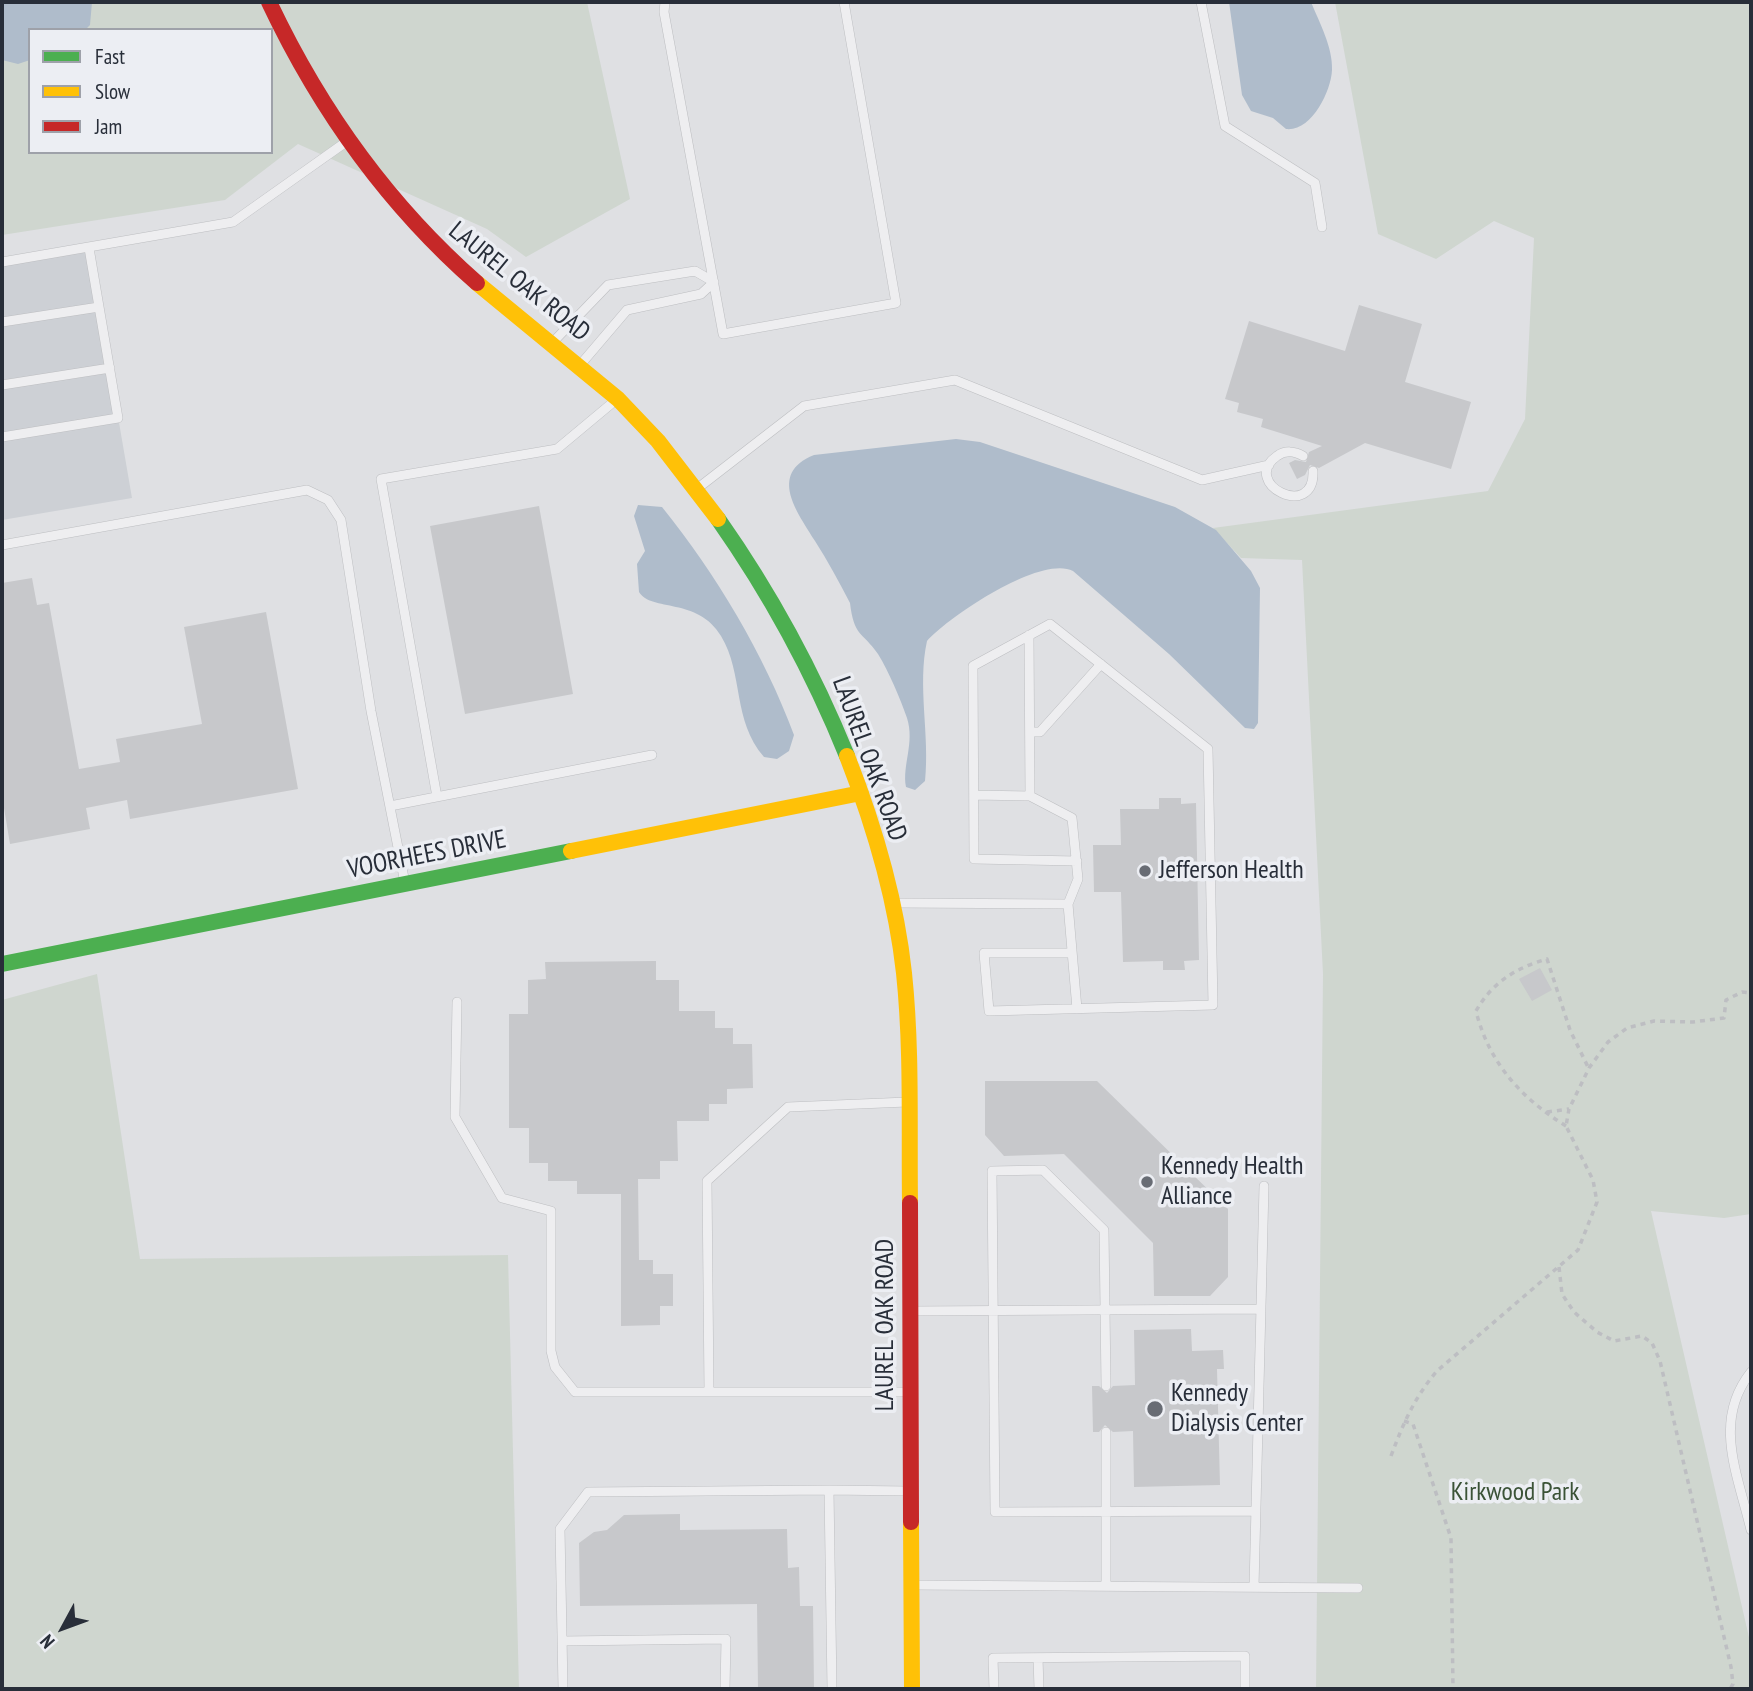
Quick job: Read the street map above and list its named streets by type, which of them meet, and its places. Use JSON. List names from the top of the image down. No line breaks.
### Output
{"streets":{"street":["LAUREL OAK ROAD","VOORHEES DRIVE"]},"crossings":[["LAUREL OAK ROAD","VOORHEES DRIVE"]],"parks":["Kirkwood Park"],"places":["Jefferson Health","Kennedy Health Alliance","Kennedy Dialysis Center"],"legend":["Fast","Slow","Jam"],"north":"bottom left"}
